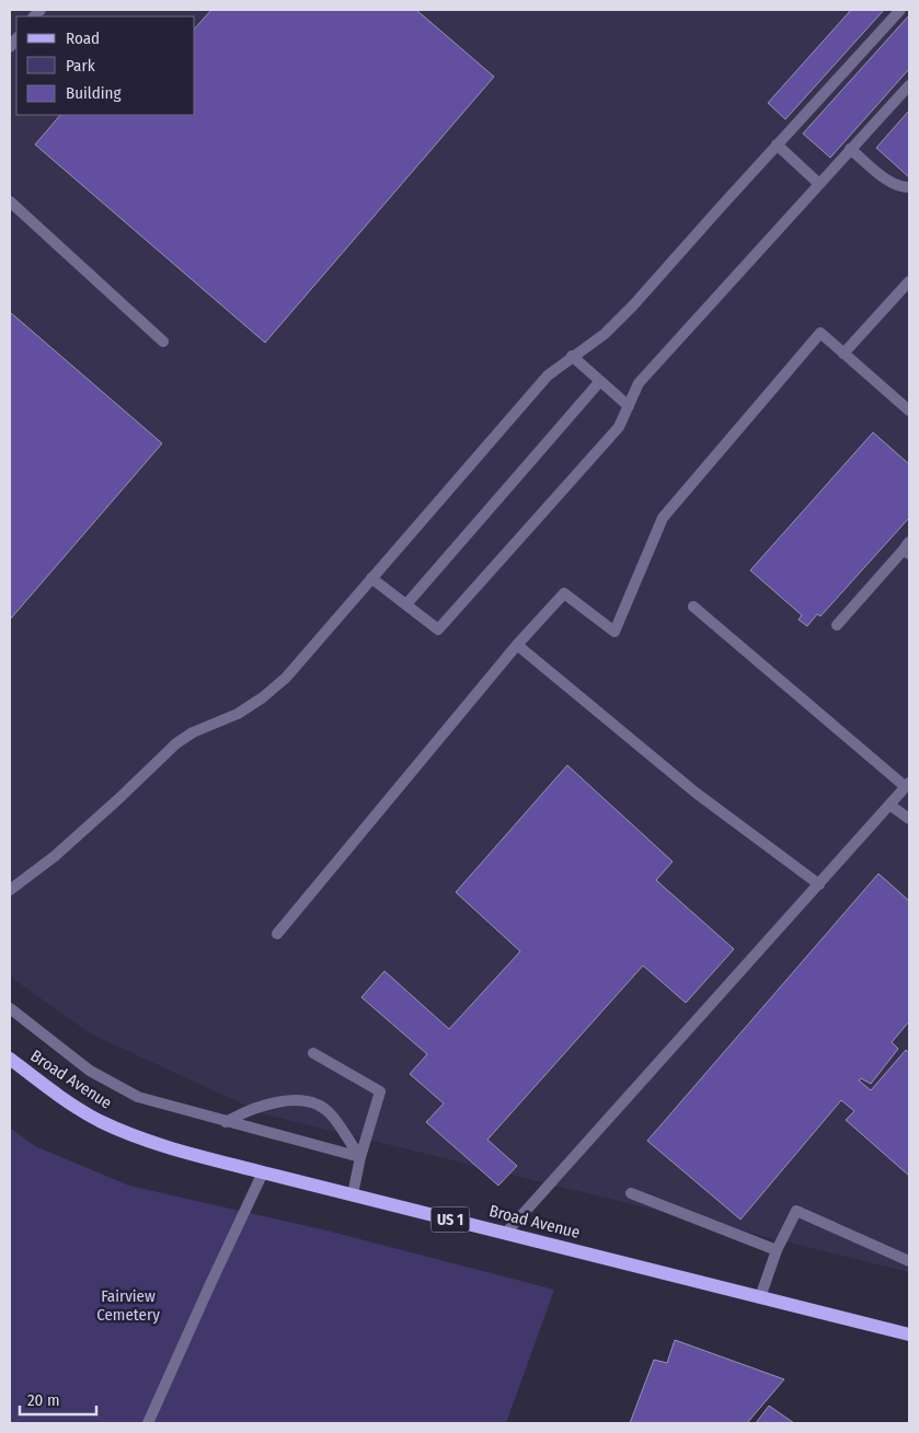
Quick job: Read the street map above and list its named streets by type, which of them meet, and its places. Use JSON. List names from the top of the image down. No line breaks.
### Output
{"streets":{"main road":["Broad Avenue","US 1"]},"parks":["Fairview Cemetery"],"legend":["Road","Park","Building"],"scale_bar":"20 m"}
